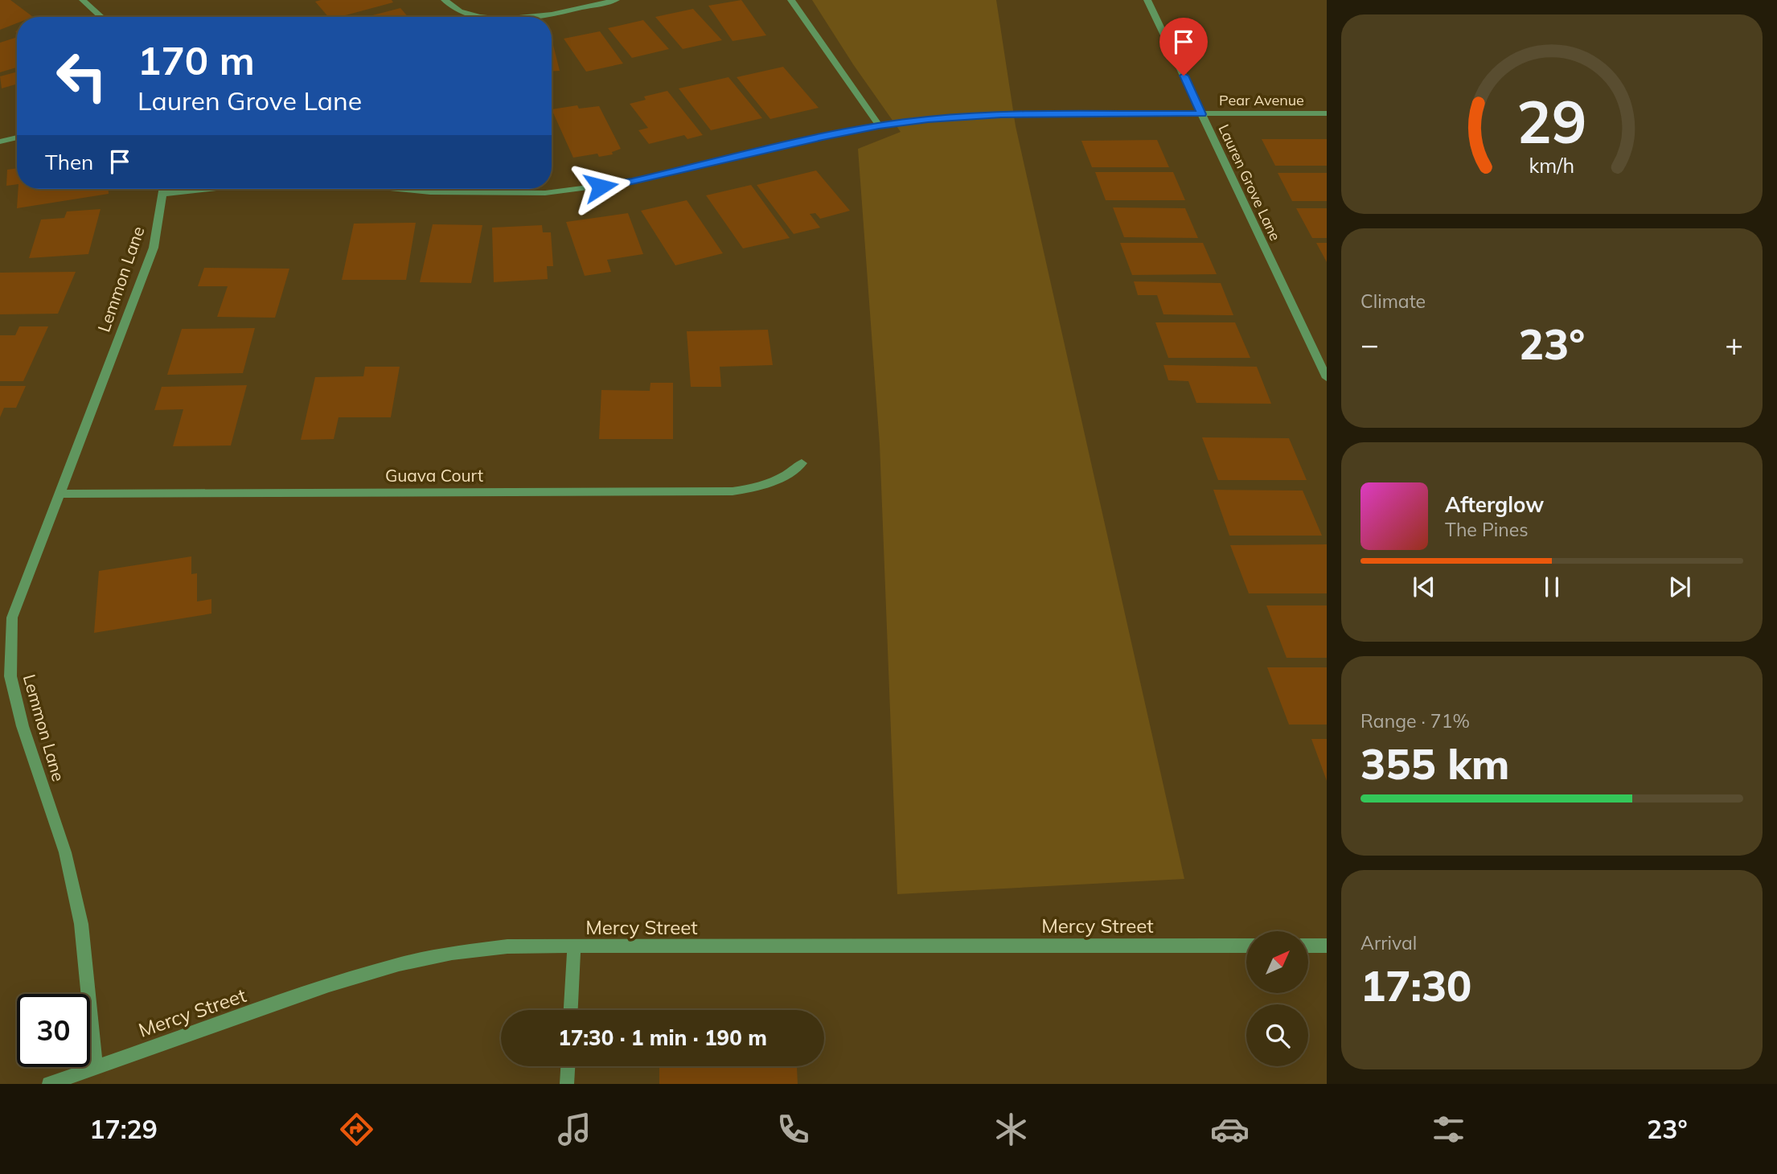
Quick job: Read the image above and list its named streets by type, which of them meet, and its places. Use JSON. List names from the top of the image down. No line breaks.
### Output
{"streets":{"street":["Pear Avenue","Lauren Grove Lane","Lemmon Lane","Guava Court","Mercy Street"]},"crossings":[["Pear Avenue","Lauren Grove Lane"],["Lemmon Lane","Guava Court"],["Lemmon Lane","Mercy Street"]],"north":"top right","page":{"turn":["170 m","Lauren Grove Lane"],"then":"Then","tile":["Climate",["Range · 71%","355 km"],["Arrival","17:30"]],"heat":["−","23°","+"],"song":["Afterglow","The Pines"],"limit":"30","trip":"17:30 · 1 min · 190 m","tabs":["17:29","23°"],"gauge":["29","km/h"]}}
